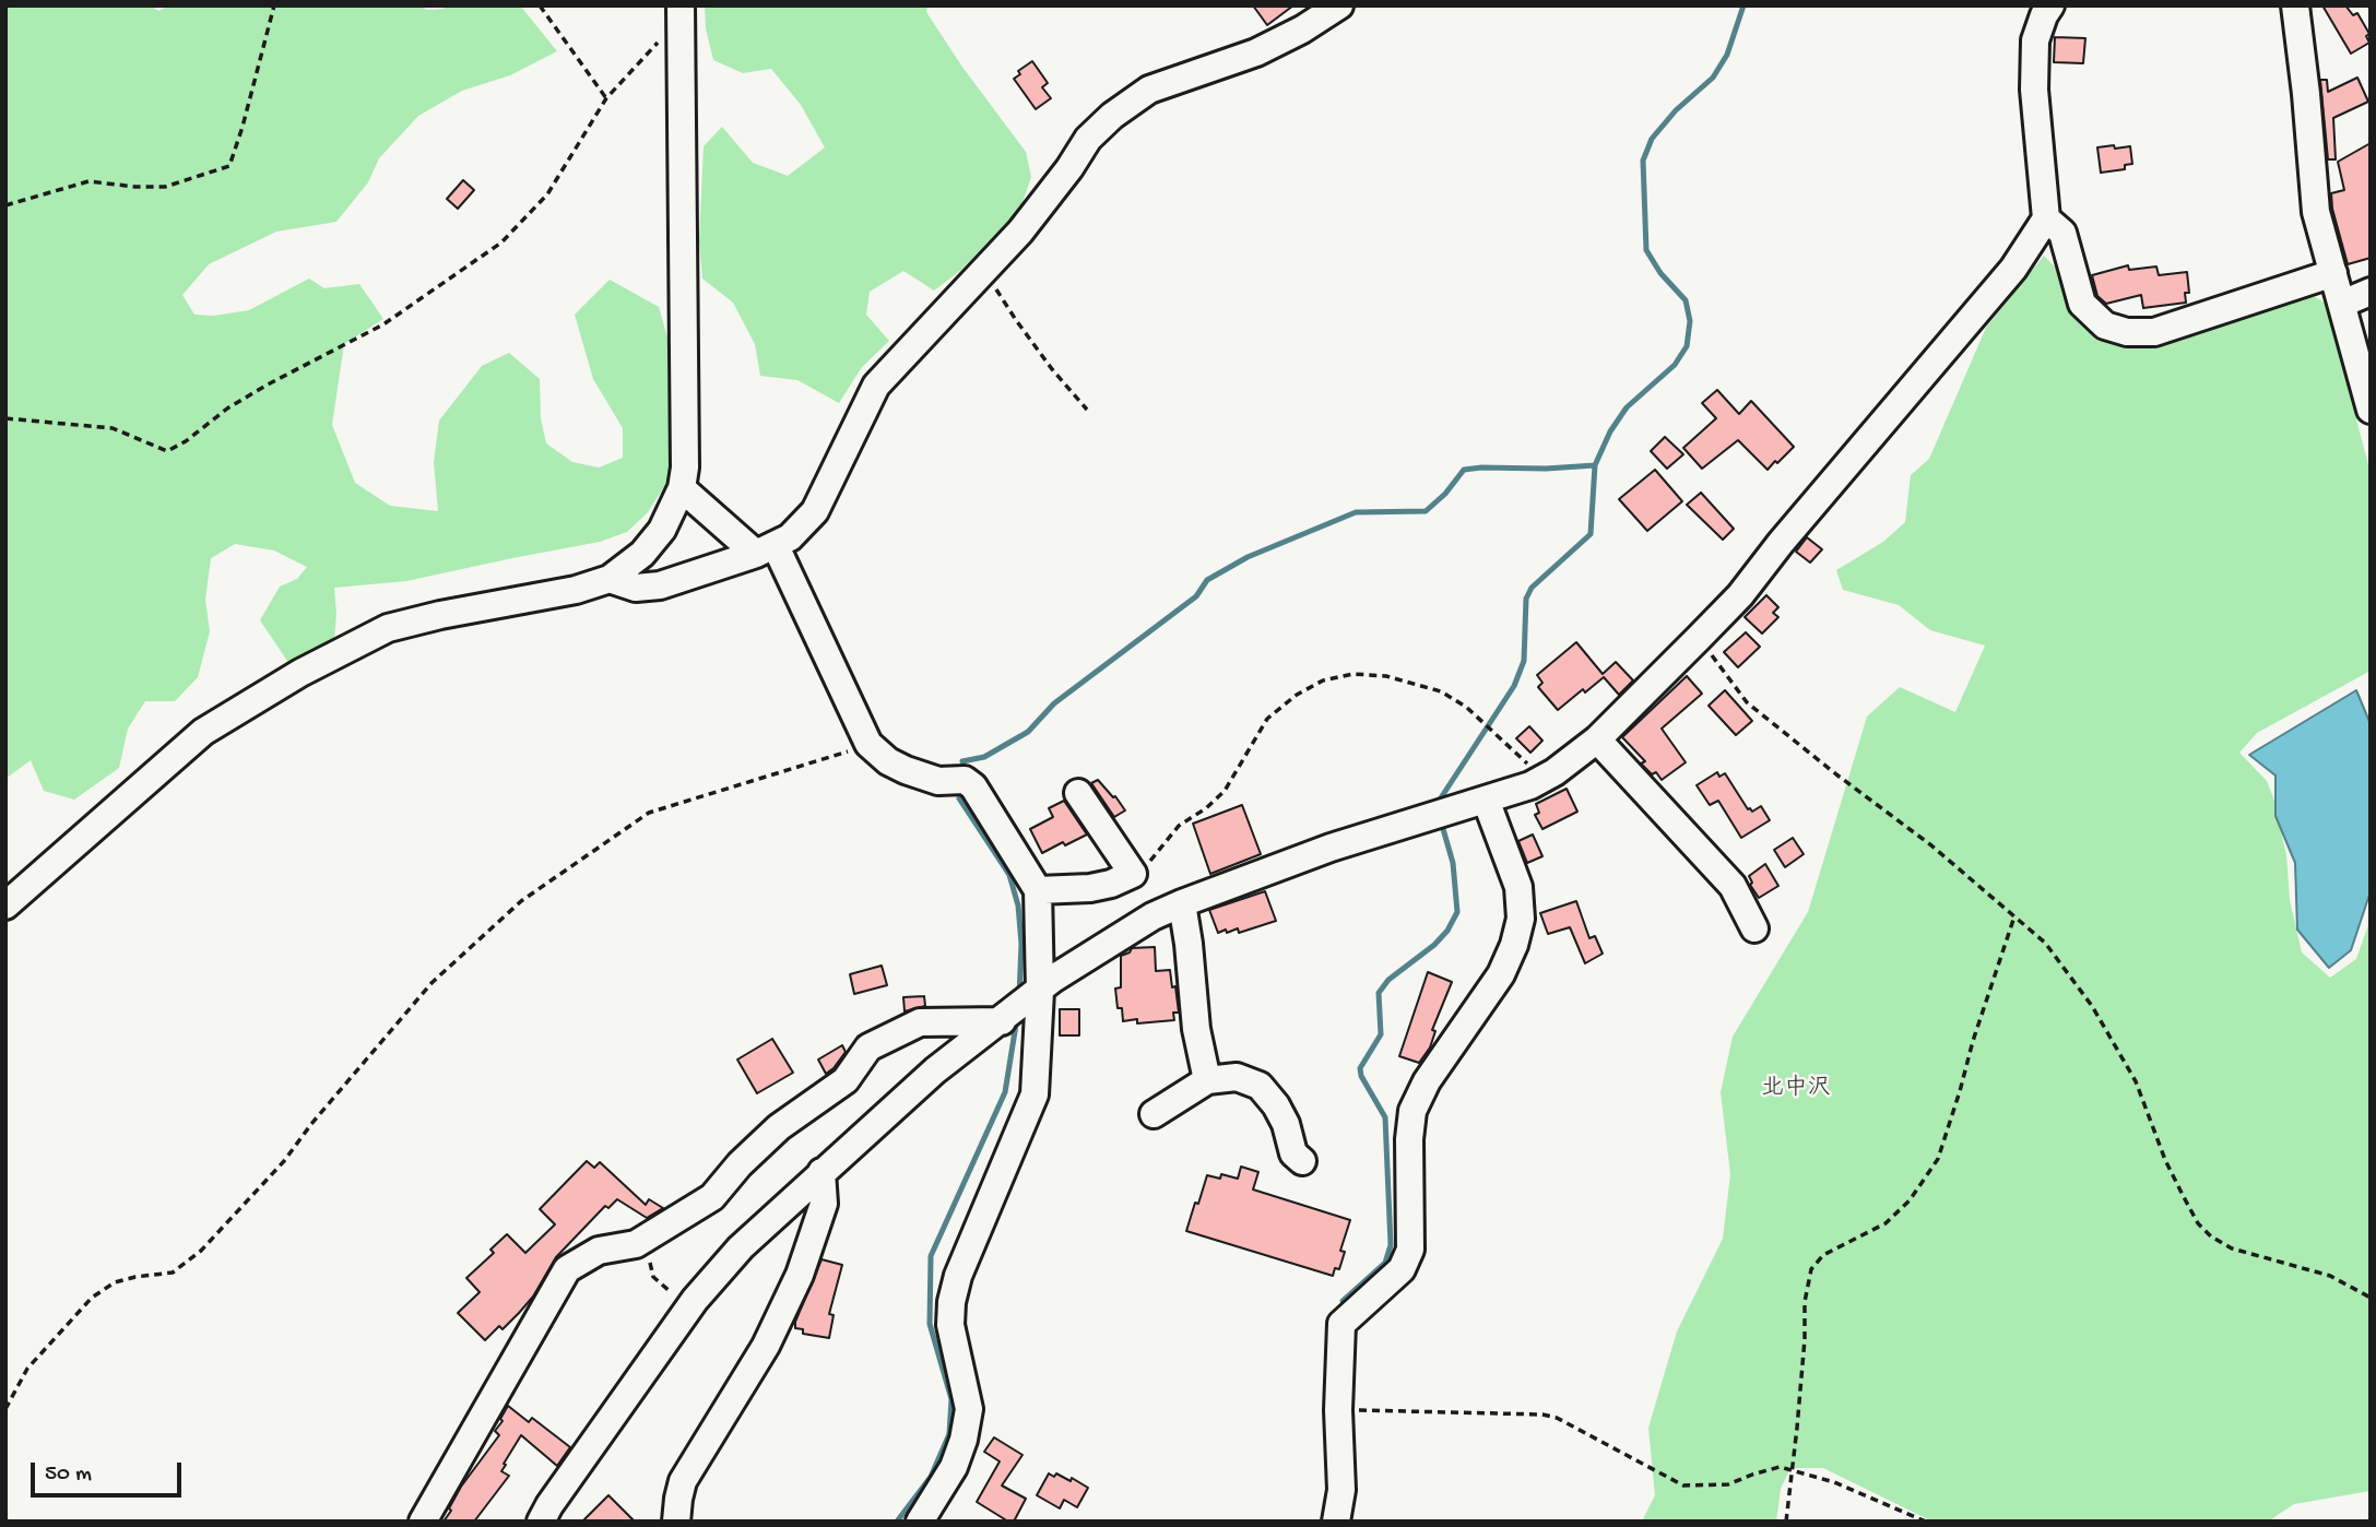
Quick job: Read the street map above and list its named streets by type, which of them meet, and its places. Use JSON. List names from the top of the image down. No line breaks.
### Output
{"districts":["北中沢"],"scale_bar":"50 m"}
